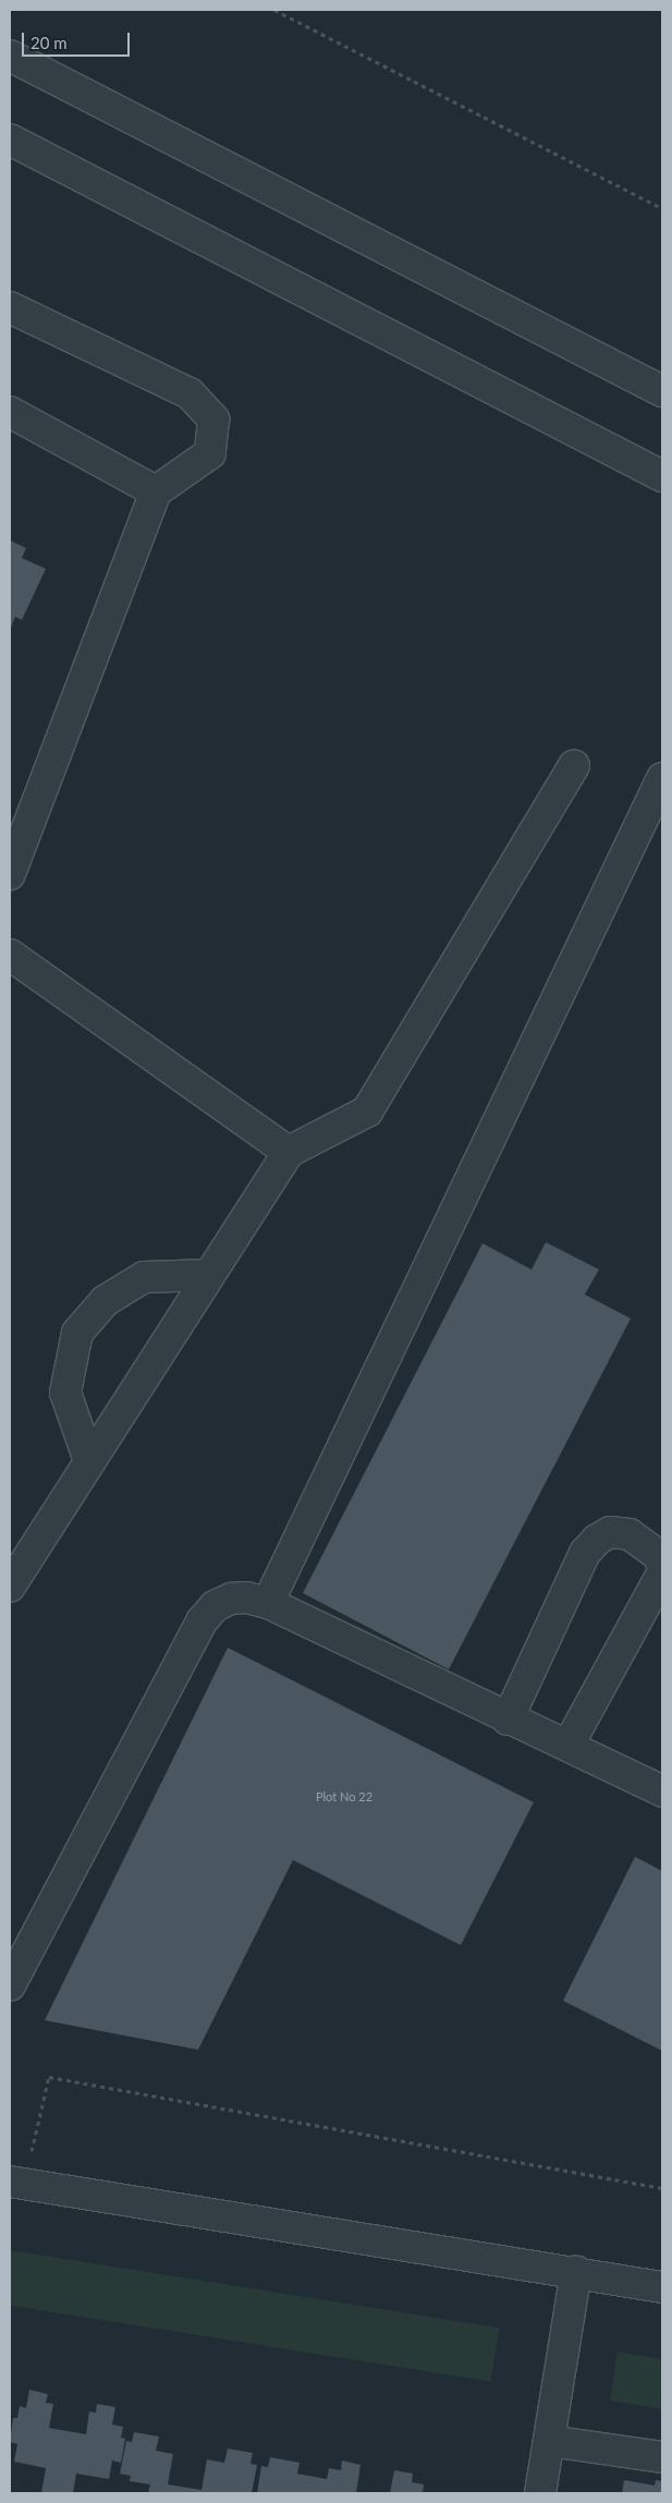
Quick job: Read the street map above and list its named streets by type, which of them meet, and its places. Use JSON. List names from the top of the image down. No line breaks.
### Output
{"house_numbers":["Plot No 22"],"scale_bar":"20 m"}
